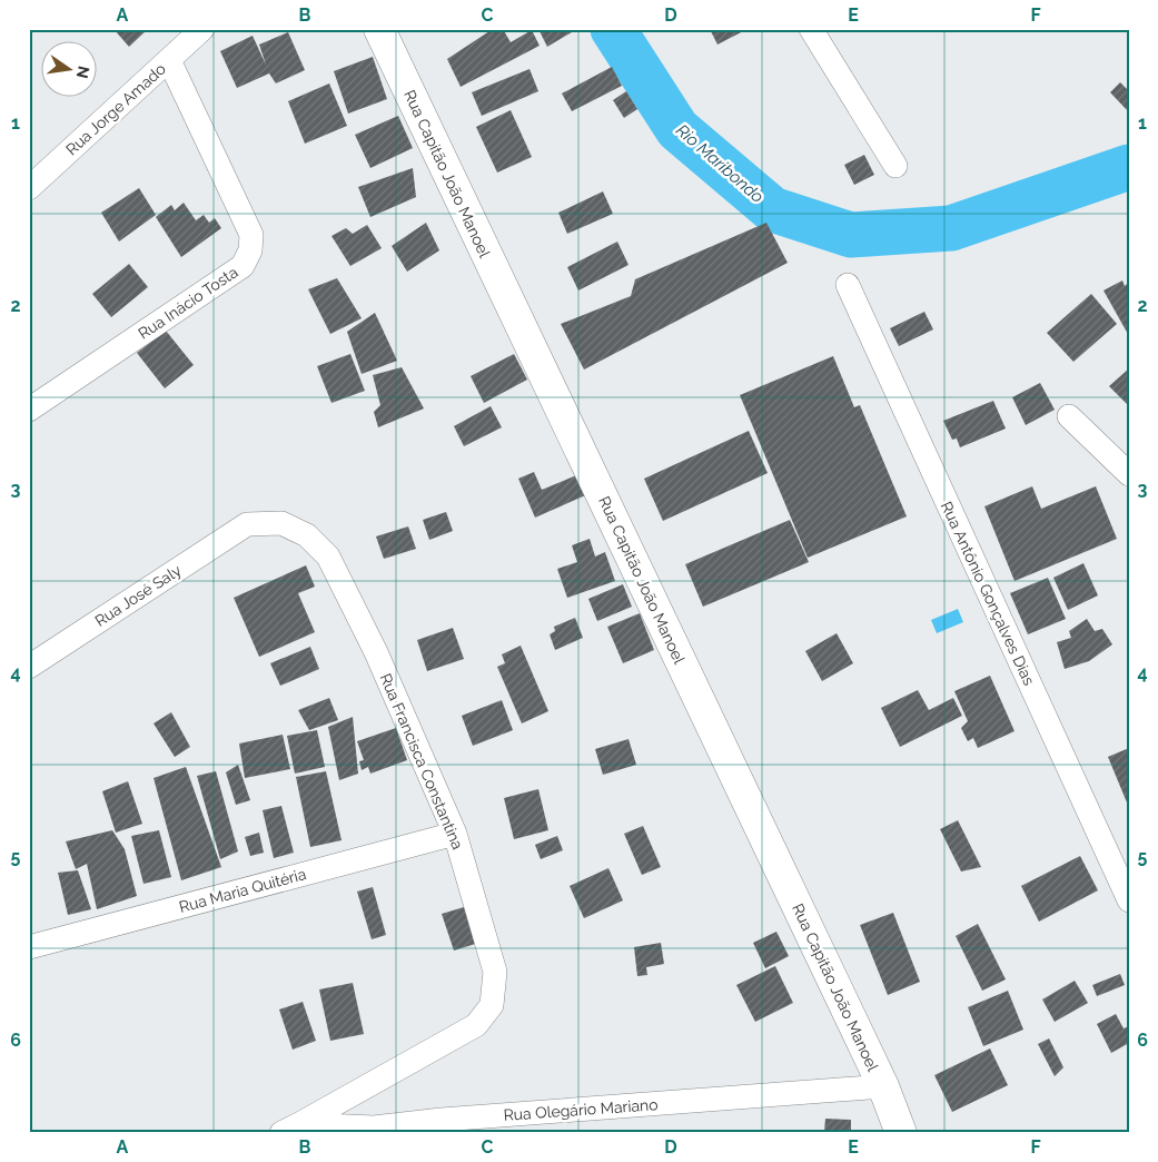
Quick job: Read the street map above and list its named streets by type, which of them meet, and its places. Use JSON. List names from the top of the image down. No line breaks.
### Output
{"streets":{"main road":["Rua Capitão João Manoel"],"street":["Rua Jorge Amado","Rua Inácio Tosta","Rua Antônio Gonçalves Dias","Rua José Saly","Rua Francisca Constantina","Rua Maria Quitéria","Rua Olegário Mariano"]},"crossings":[["Rua Jorge Amado","Rua Inácio Tosta"],["Rua Capitão João Manoel","Rua Olegário Mariano"],["Rua José Saly","Rua Francisca Constantina"],["Rua Francisca Constantina","Rua Maria Quitéria"],["Rua Francisca Constantina","Rua Olegário Mariano"]],"water":["Rio Maribondo"],"north":"right","grid":{"columns":["A","B","C","D","E","F"],"rows":["1","2","3","4","5","6"]}}
